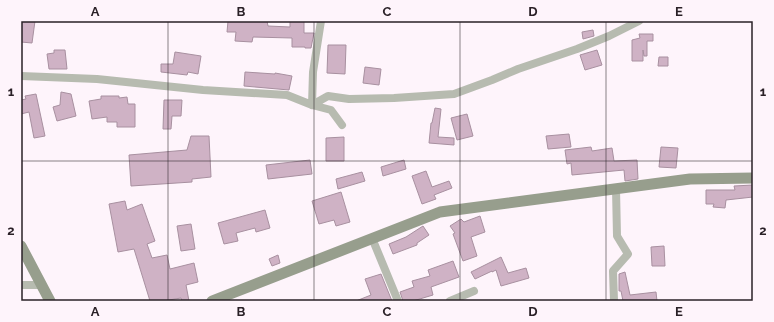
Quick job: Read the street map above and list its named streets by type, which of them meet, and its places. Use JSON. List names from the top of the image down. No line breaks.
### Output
{"grid":{"columns":["A","B","C","D","E"],"rows":["1","2"]}}
